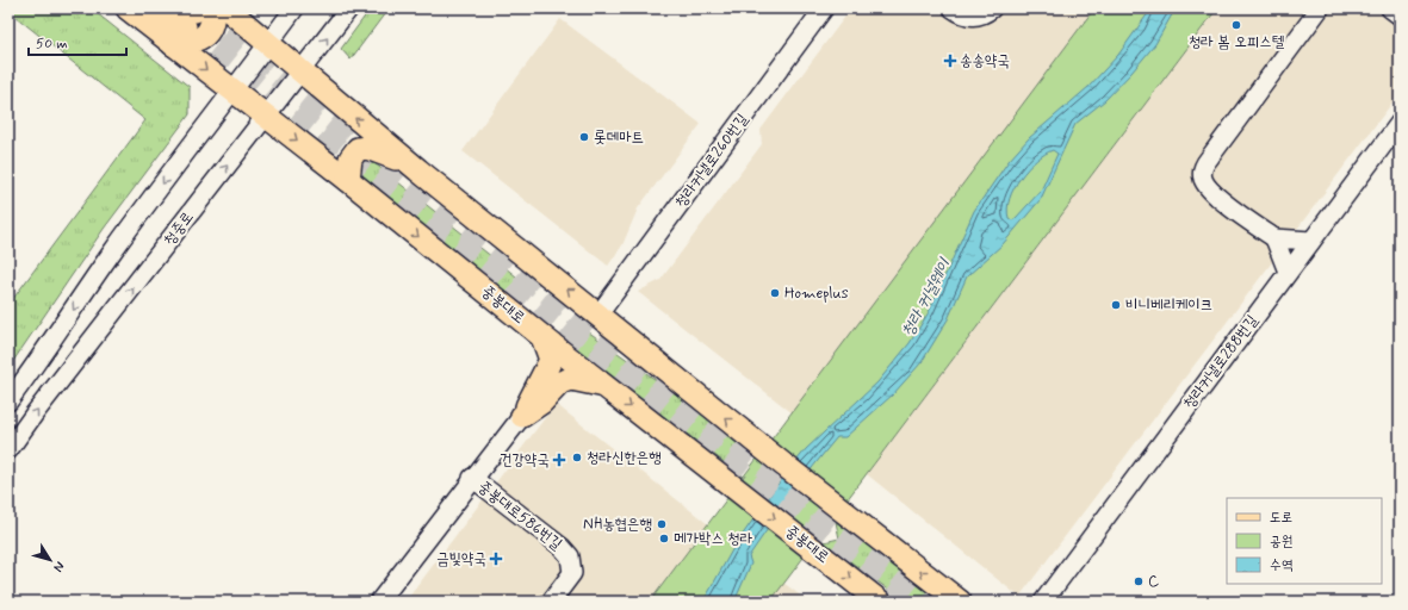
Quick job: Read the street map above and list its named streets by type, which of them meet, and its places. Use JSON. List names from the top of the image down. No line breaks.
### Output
{"streets":{"main road":["중봉대로"],"street":["청라커낼로260번길","청중로","청라커낼로288번길","중봉대로586번길"]},"crossings":[["청중로","중봉대로"]],"water":["청라 커널웨이"],"places":{"other":["청라 봄 오피스텔","롯데마트","Homeplus","비니베리케이크","청라신한은행","NH농협은행","메가박스 청라","C"],"health":["송송약국","건강약국","금빛약국"]},"legend":["도로","공원","수역"],"scale_bar":"50 m","north":"bottom right"}
